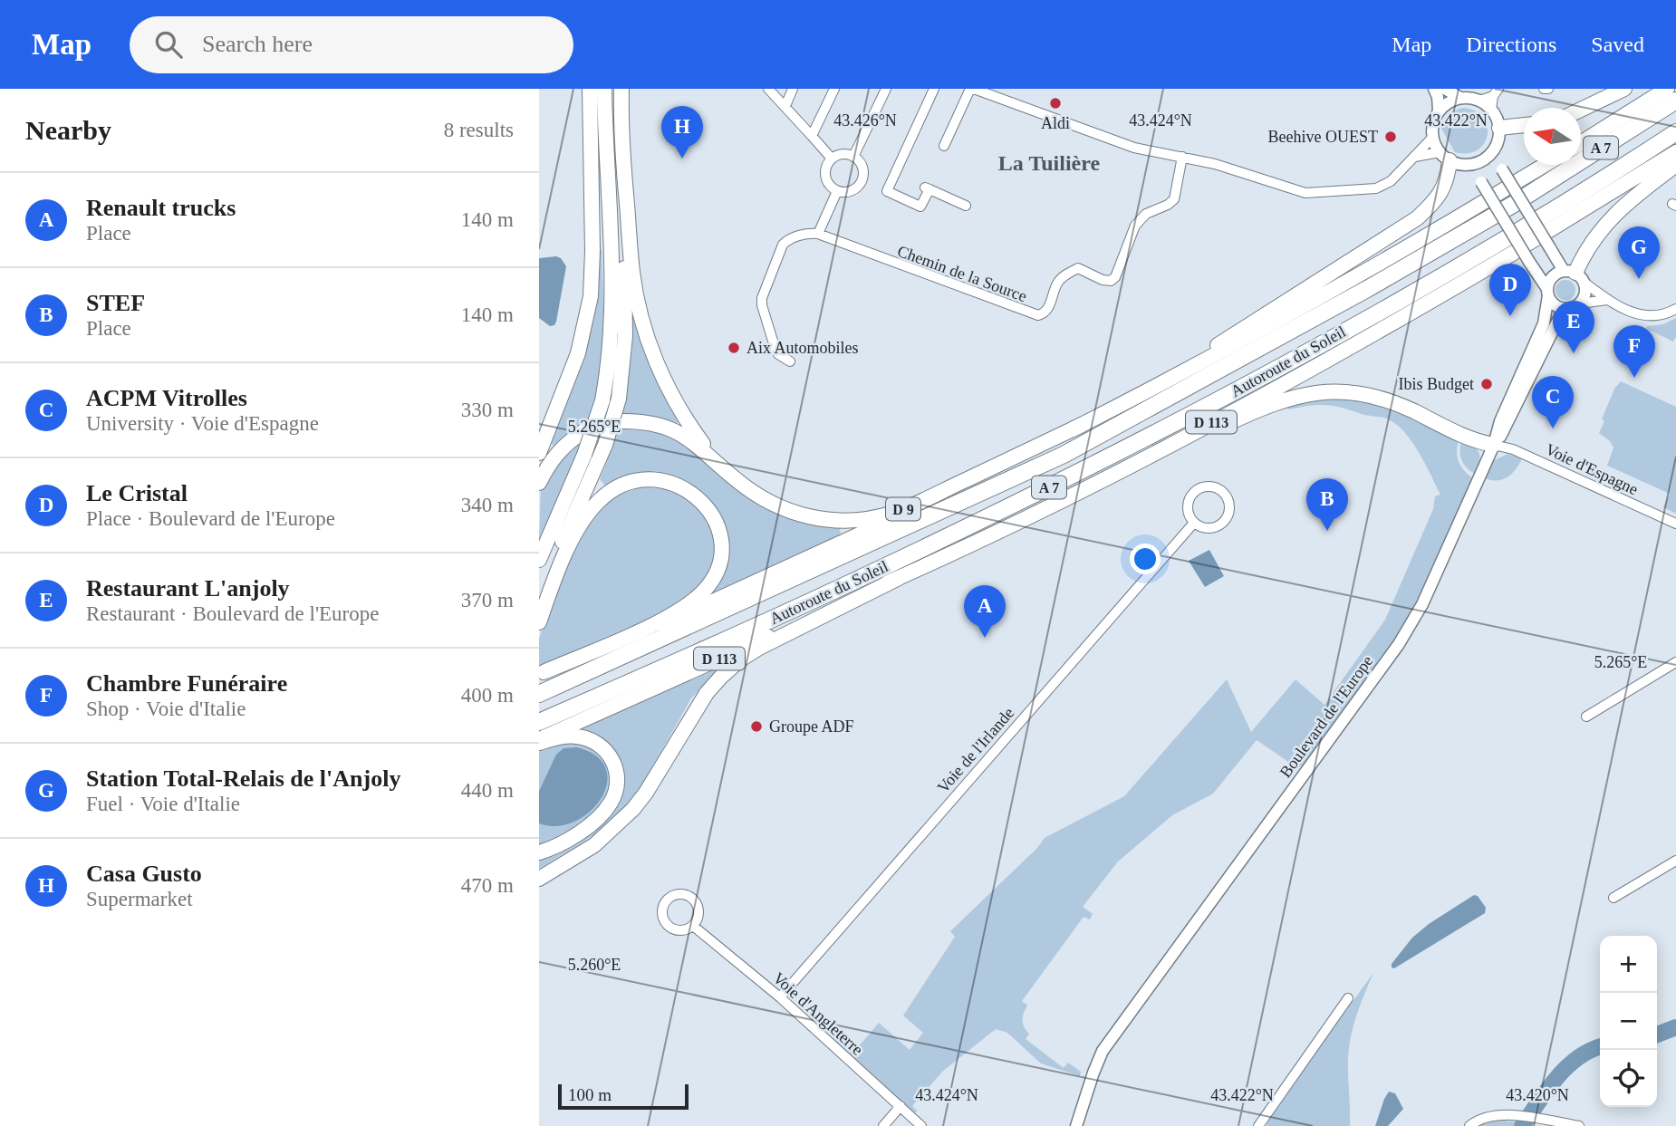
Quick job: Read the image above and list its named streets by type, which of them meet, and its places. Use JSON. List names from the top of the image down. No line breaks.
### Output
{"streets":{"highway":["A 7","Autoroute du Soleil"],"main road":["D 113","D 9"],"street":["Chemin de la Source","Voie d'Espagne","Boulevard de l'Europe","Voie de l'Irlande","Voie d'Angleterre"]},"crossings":[["Voie d'Espagne","Boulevard de l'Europe"],["Voie de l'Irlande","Voie d'Angleterre"]],"districts":["La Tuilière"],"places":["Aldi","Beehive OUEST","Aix Automobiles","Ibis Budget","Groupe ADF"],"scale_bar":"100 m","north":"left","page":{"header":"Map","search":"Search here","nav":["Map","Directions","Saved"],"heading":["Nearby","8 results"],"pins":["H","G","D","E","F","C","B","A"],"list":[{"mark":"A","name":"Renault trucks","note":"Place","value":"140 m"},{"mark":"B","name":"STEF","note":"Place","value":"140 m"},{"mark":"C","name":"ACPM Vitrolles","note":"University · Voie d'Espagne","value":"330 m"},{"mark":"D","name":"Le Cristal","note":"Place · Boulevard de l'Europe","value":"340 m"},{"mark":"E","name":"Restaurant L'anjoly","note":"Restaurant · Boulevard de l'Europe","value":"370 m"},{"mark":"F","name":"Chambre Funéraire","note":"Shop · Voie d'Italie","value":"400 m"},{"mark":"G","name":"Station Total-Relais de l'Anjoly","note":"Fuel · Voie d'Italie","value":"440 m"},{"mark":"H","name":"Casa Gusto","note":"Supermarket","value":"470 m"}],"map_buttons":["+","−"],"scale":"100 m"},"coordinates":["43.426°N","43.424°N","43.422°N","5.265°E","5.260°E","43.420°N"]}
